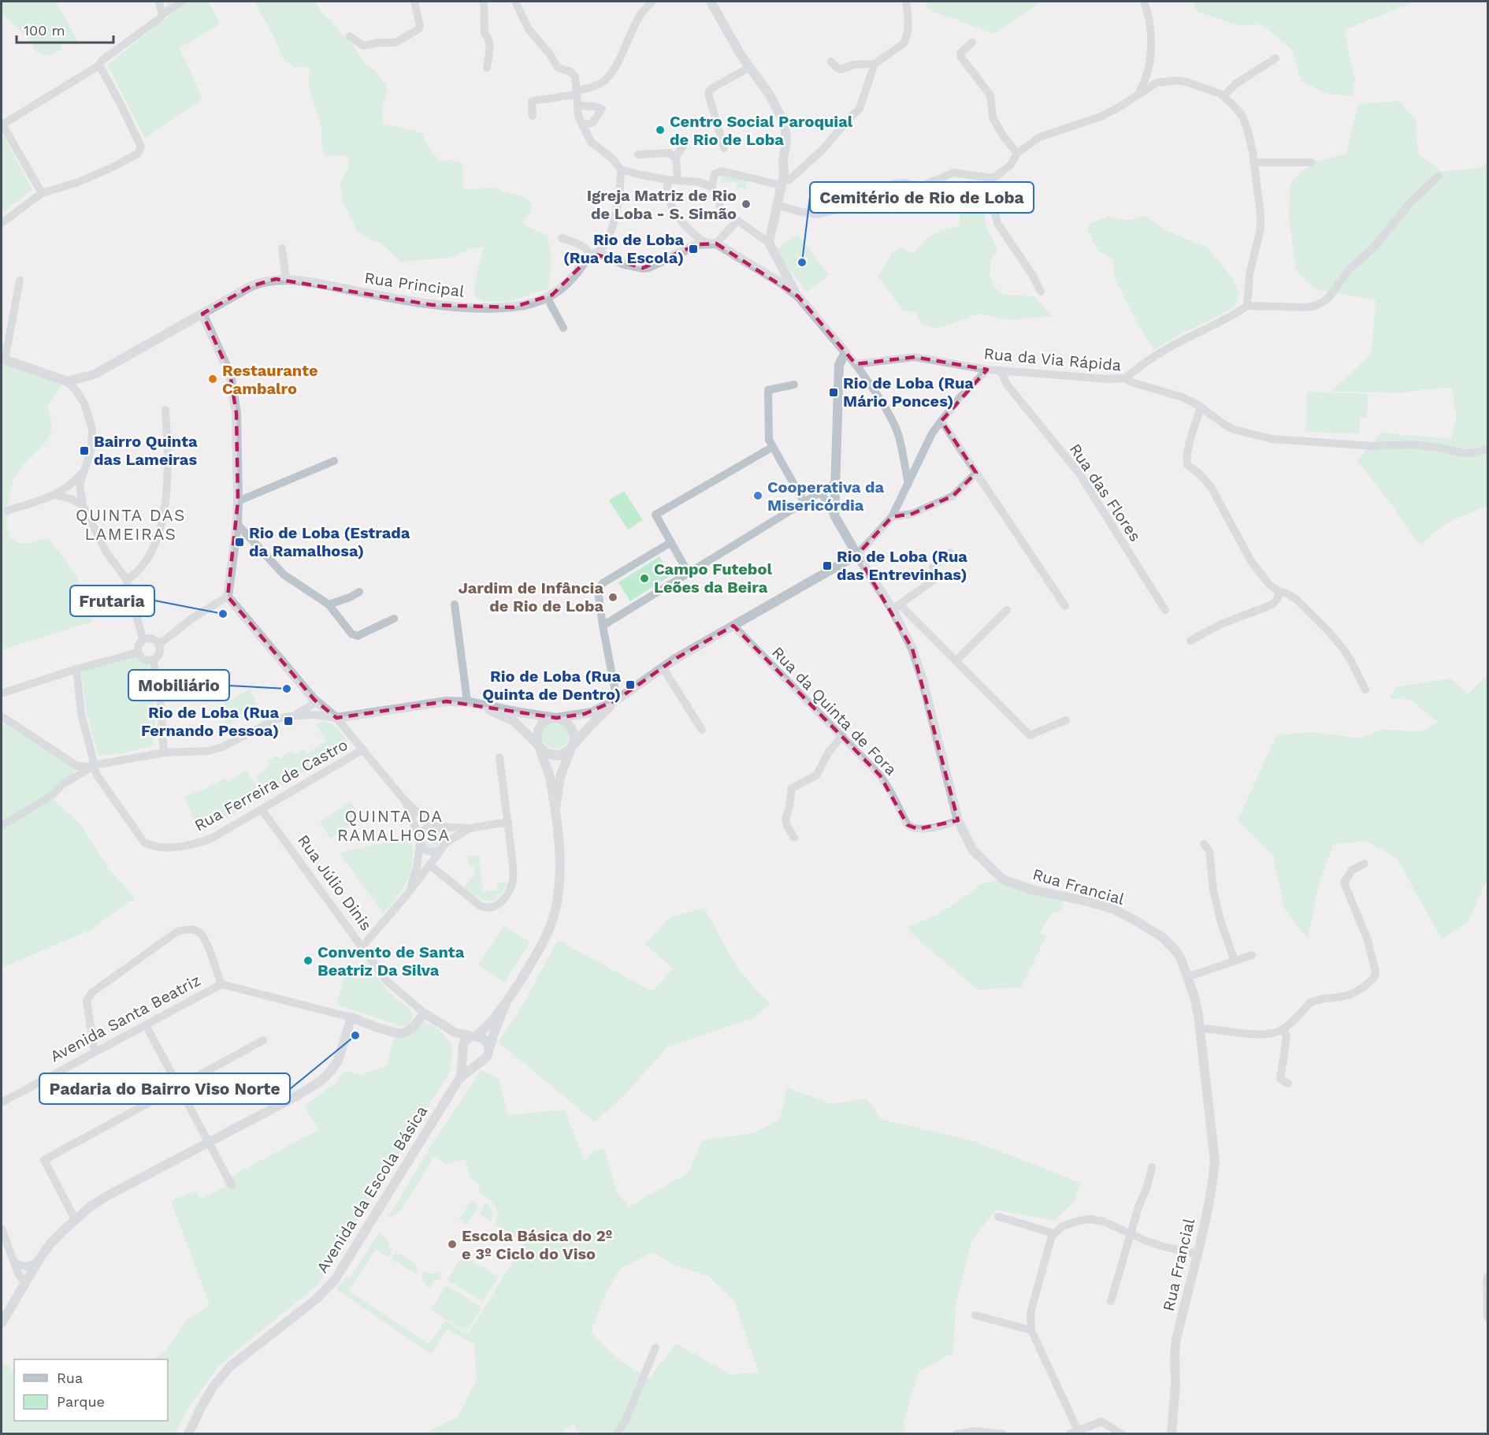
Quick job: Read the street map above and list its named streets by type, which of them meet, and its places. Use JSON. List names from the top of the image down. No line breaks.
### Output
{"streets":{"street":["Rua Principal","Rua da Via Rápida","Rua das Flores","Rua da Quinta de Fora","Rua Ferreira de Castro","Rua Júlio Dinis","Rua Francial","Avenida Santa Beatriz","Avenida da Escola Básica"]},"crossings":[["Rua da Via Rápida","Rua das Flores"],["Rua da Quinta de Fora","Rua Francial"],["Rua Ferreira de Castro","Rua Júlio Dinis"],["Rua Júlio Dinis","Avenida Santa Beatriz"],["Rua Júlio Dinis","Avenida da Escola Básica"]],"districts":["QUINTA DAS LAMEIRAS","QUINTA DA RAMALHOSA"],"places":{"other":["Centro Social Paroquial de Rio de Loba","Igreja Matriz de Rio de Loba - S. Simão","Cemitério de Rio de Loba","Restaurante Cambalro","Cooperativa da Misericórdia","Campo Futebol Leões da Beira","Jardim de Infância de Rio de Loba","Frutaria","Mobiliário","Convento de Santa Beatriz Da Silva","Padaria do Bairro Viso Norte","Escola Básica do 2º e 3º Ciclo do Viso"],"transit":["Rio de Loba (Rua da Escola)","Rio de Loba (Rua Mário Ponces)","Bairro Quinta das Lameiras","Rio de Loba (Estrada da Ramalhosa)","Rio de Loba (Rua das Entrevinhas)","Rio de Loba (Rua Quinta de Dentro)","Rio de Loba (Rua Fernando Pessoa)"]},"legend":["Rua","Parque"],"scale_bar":"100 m"}
